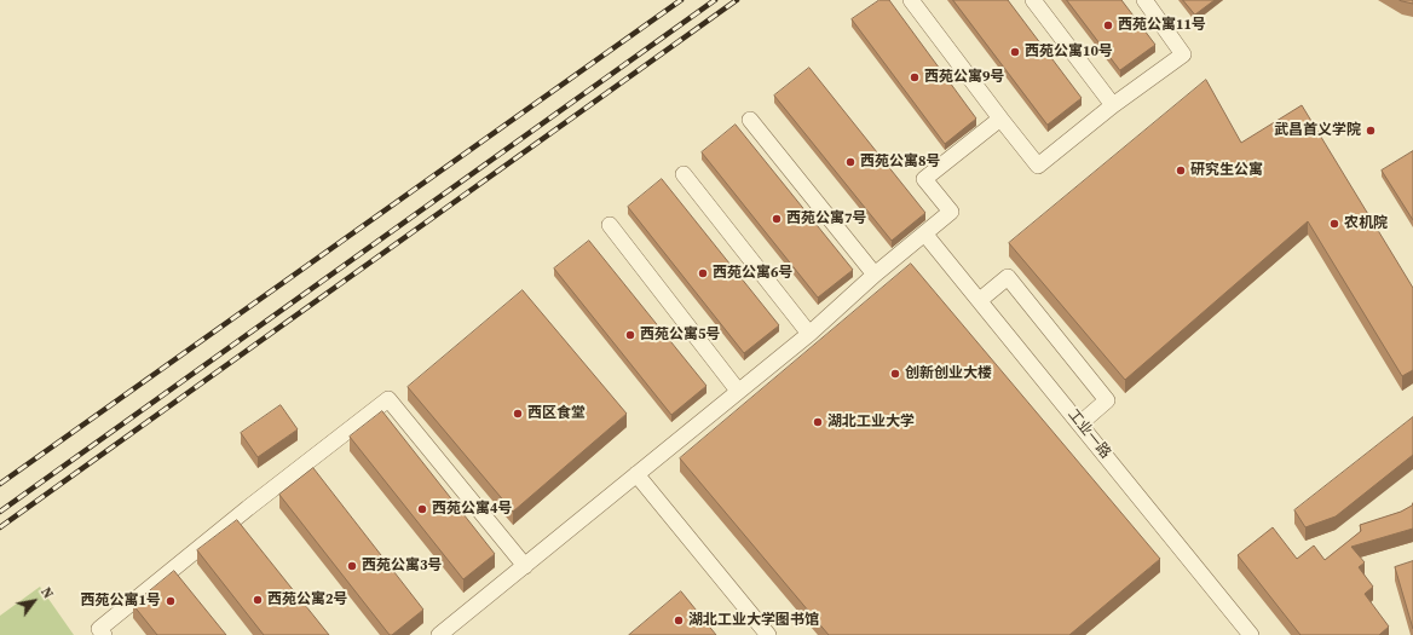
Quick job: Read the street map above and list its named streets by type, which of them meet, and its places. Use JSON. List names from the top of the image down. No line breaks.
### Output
{"streets":{"street":["工业一路"]},"places":["西苑公寓11号","西苑公寓10号","西苑公寓9号","武昌首义学院","西苑公寓8号","研究生公寓","西苑公寓7号","农机院","西苑公寓6号","西苑公寓5号","创新创业大楼","西区食堂","湖北工业大学","西苑公寓4号","西苑公寓3号","西苑公寓2号","西苑公寓1号","湖北工业大学图书馆"],"north":"top right"}
